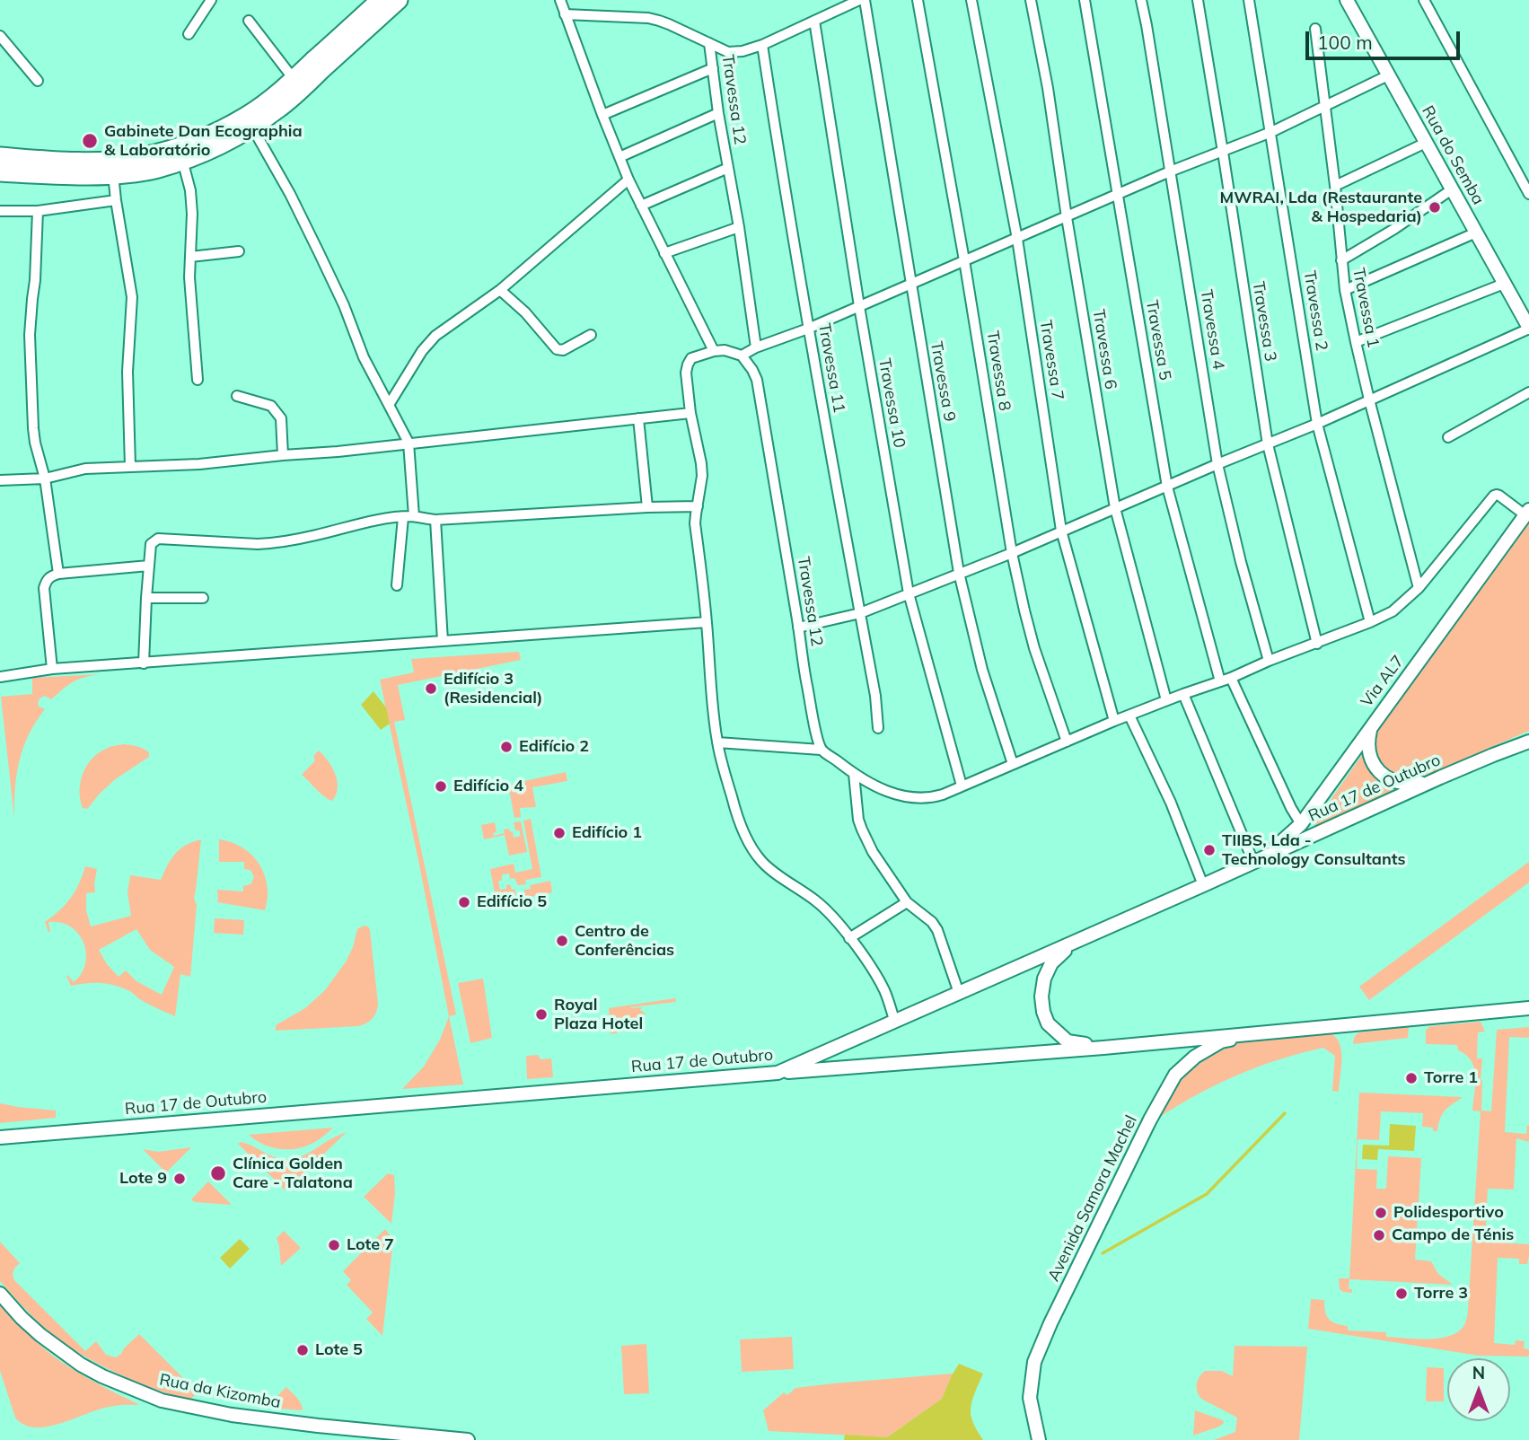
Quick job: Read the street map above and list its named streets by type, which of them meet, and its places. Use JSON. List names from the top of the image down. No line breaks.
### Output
{"streets":{"main road":["Rua do Semba","Via AL7","Rua 17 de Outubro","Avenida Samora Machel","Rua da Kizomba"],"street":["Travessa 12","Travessa 1","Travessa 2","Travessa 3","Travessa 4","Travessa 5","Travessa 6","Travessa 7","Travessa 11","Travessa 8","Travessa 9","Travessa 10"]},"crossings":[["Via AL7","Rua 17 de Outubro"],["Rua 17 de Outubro","Avenida Samora Machel"]],"places":["Gabinete Dan Ecographia & Laboratório","MWRAI, Lda (Restaurante & Hospedaria)","Edifício 3 (Residencial)","Edifício 2","Edifício 4","Edifício 1","TIIBS, Lda - Technology Consultants","Edifício 5","Centro de Conferências","Royal Plaza Hotel","Torre 1","Clínica Golden Care - Talatona","Lote 9","Polidesportivo","Campo de Ténis","Lote 7","Torre 3","Lote 5"],"scale_bar":"100 m","north":"top"}
